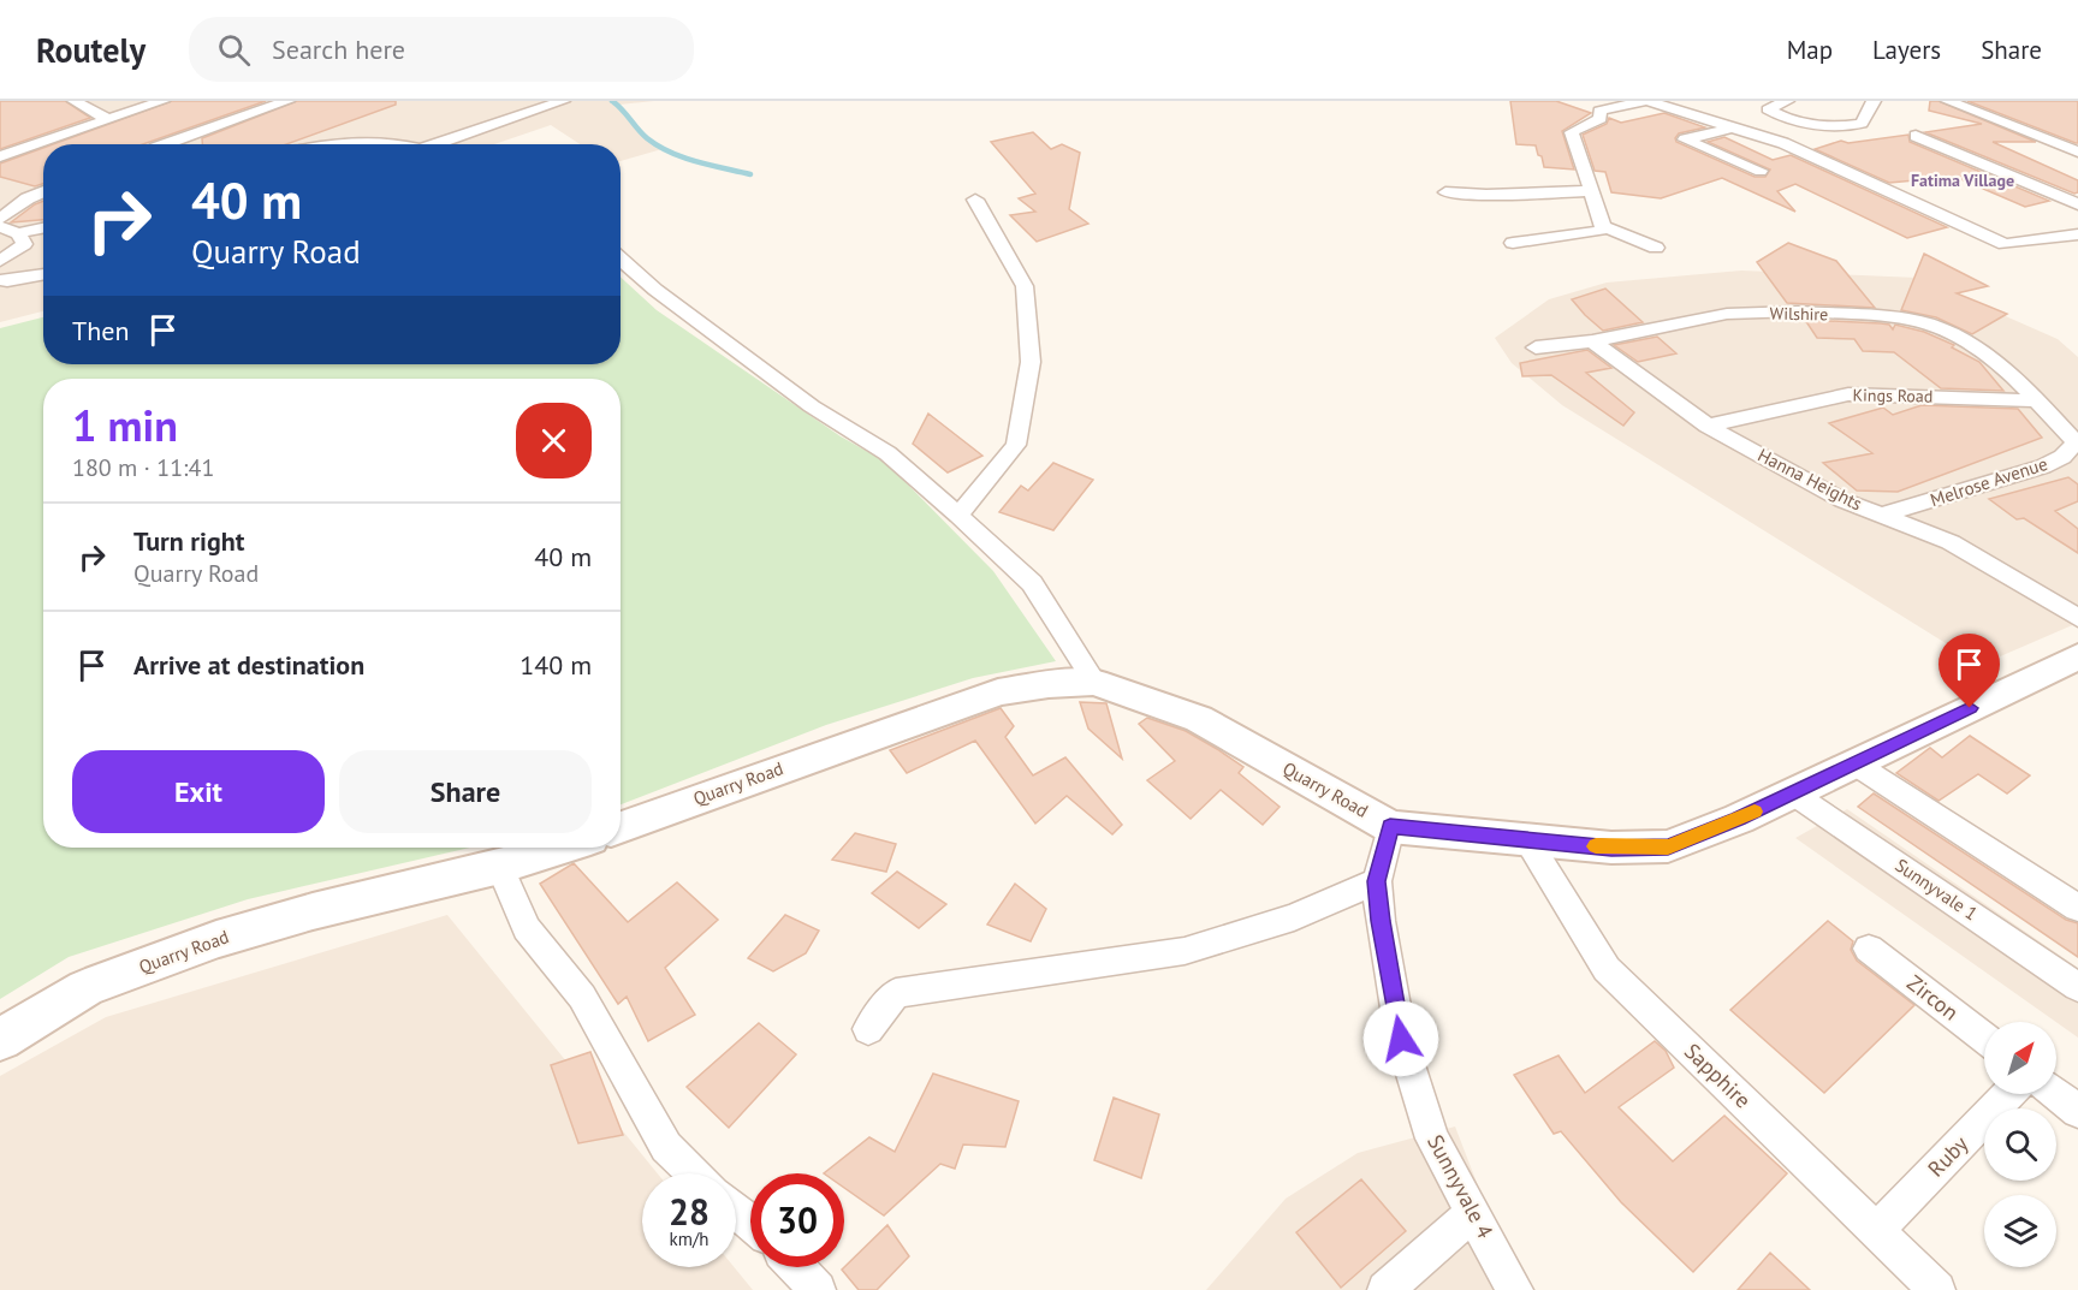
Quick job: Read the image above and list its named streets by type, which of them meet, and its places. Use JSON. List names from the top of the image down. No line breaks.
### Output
{"streets":{"street":["Wilshire","Kings Road","Hanna Heights","Melrose Avenue","Quarry Road","Sunnyvale 1","Zircon","Sapphire","Ruby","Sunnyvale 4"]},"crossings":[["Wilshire","Kings Road"],["Wilshire","Hanna Heights"],["Wilshire","Melrose Avenue"],["Kings Road","Hanna Heights"],["Kings Road","Melrose Avenue"],["Hanna Heights","Melrose Avenue"],["Quarry Road","Sunnyvale 1"],["Quarry Road","Sapphire"],["Quarry Road","Sunnyvale 4"],["Sapphire","Ruby"]],"districts":["Fatima Village"],"north":"top right","page":{"header":"Routely","search":"Search here","nav":["Map","Layers","Share"],"turn":["40 m","Quarry Road"],"then":"Then","heading":["1 min","180 m · 11:41"],"list":[{"name":"Turn right","note":"Quarry Road","value":"40 m"},{"name":"Arrive at destination","value":"140 m"}],"buttons":["Exit","Share"],"speed":"28 km/h","limit":"30"}}
